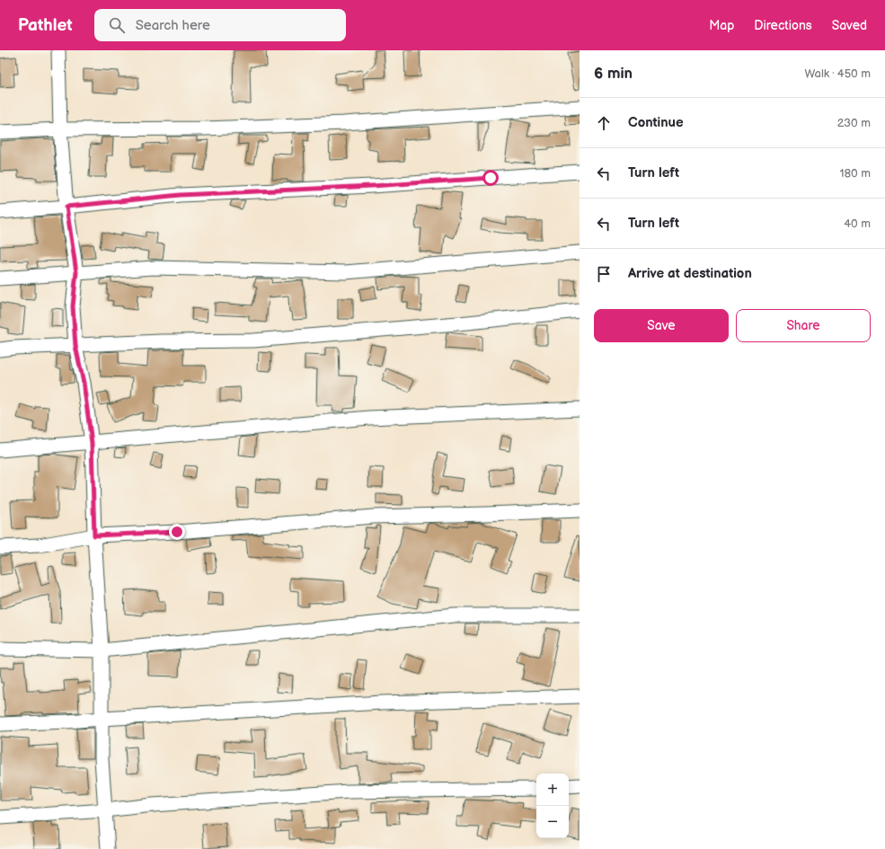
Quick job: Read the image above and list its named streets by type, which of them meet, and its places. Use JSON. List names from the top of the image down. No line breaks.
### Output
{"page":{"header":"Pathlet","search":"Search here","nav":["Map","Directions","Saved"],"heading":["6 min","Walk · 450 m"],"list":[["Continue","230 m"],["Turn left","180 m"],["Turn left","40 m"],"Arrive at destination"],"buttons":["Save","Share"],"map_buttons":["+","−"]}}
